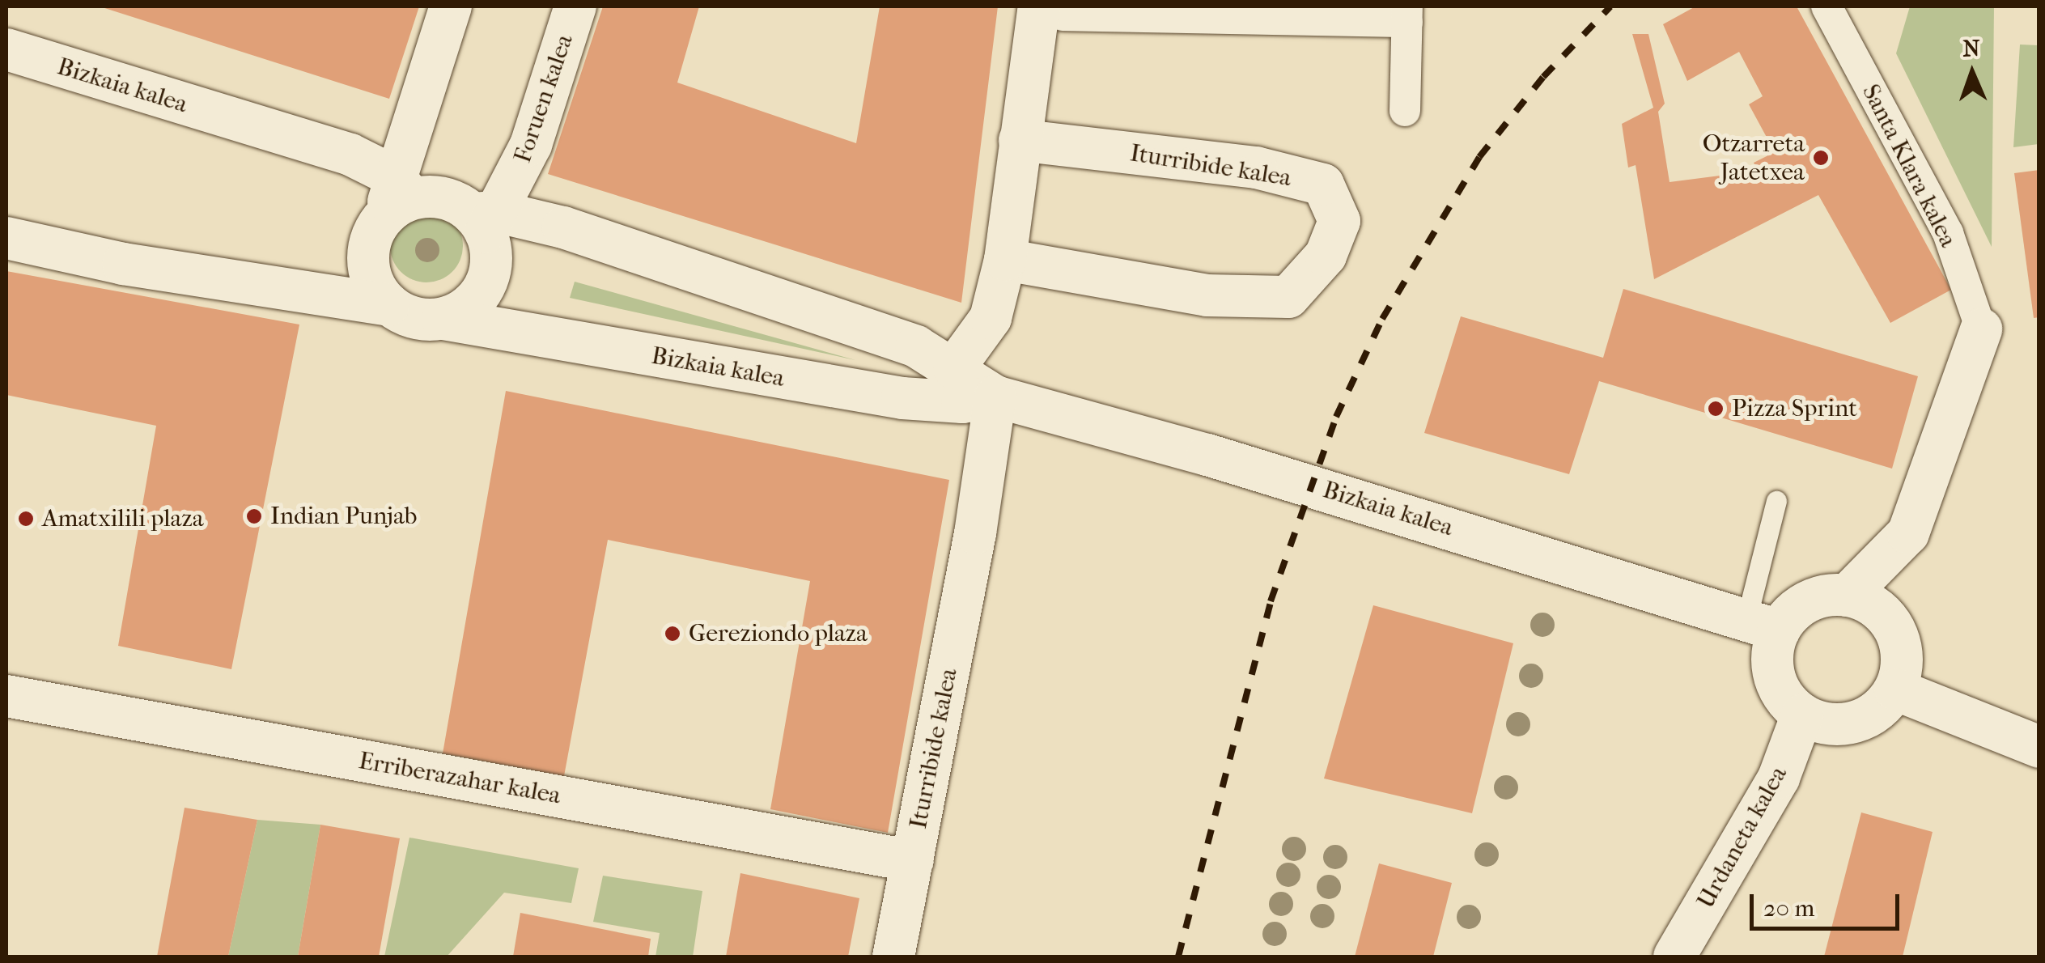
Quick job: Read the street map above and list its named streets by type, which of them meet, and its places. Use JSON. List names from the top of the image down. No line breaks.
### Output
{"streets":{"street":["Bizkaia kalea","Foruen kalea","Iturribide kalea","Santa Klara kalea","Erriberazahar kalea","Urdaneta kalea"]},"crossings":[["Bizkaia kalea","Foruen kalea"],["Bizkaia kalea","Iturribide kalea"],["Bizkaia kalea","Urdaneta kalea"],["Iturribide kalea","Erriberazahar kalea"]],"places":["Otzarreta Jatetxea","Pizza Sprint","Indian Punjab","Amatxilili plaza","Gereziondo plaza"],"scale_bar":"20 m","north":"top"}
